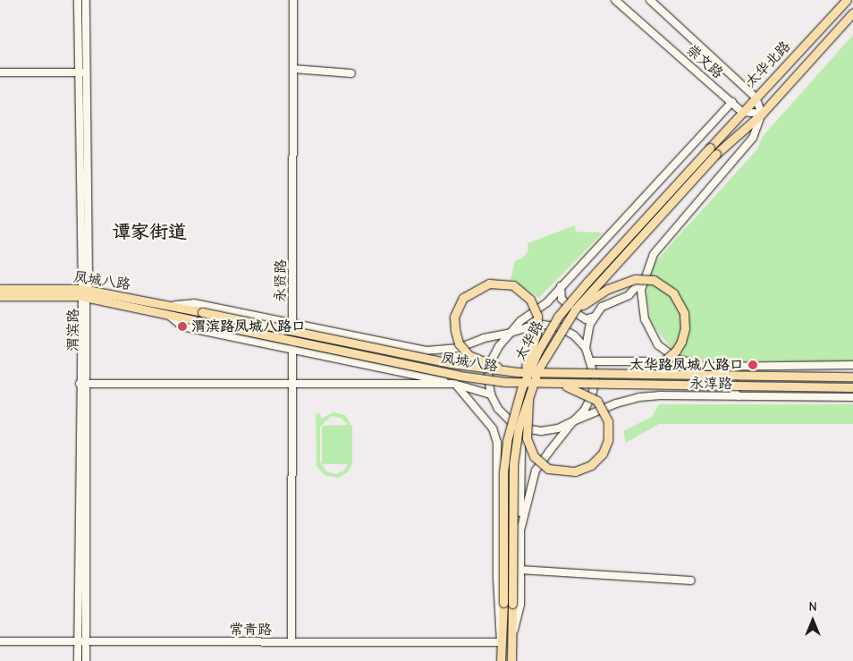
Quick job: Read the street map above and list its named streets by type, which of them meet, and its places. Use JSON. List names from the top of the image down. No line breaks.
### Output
{"streets":{"main road":["太华北路","凤城八路","太华路"],"street":["崇文路","永贤路","渭滨路","永淳路","常青路"]},"crossings":[["崇文路","太华北路"],["太华北路","太华路"],["凤城八路","永贤路"],["凤城八路","渭滨路"],["凤城八路","永淳路"],["永贤路","常青路"],["渭滨路","常青路"]],"districts":["谭家街道"],"places":["渭滨路凤城八路口","太华路凤城八路口"],"north":"top"}
